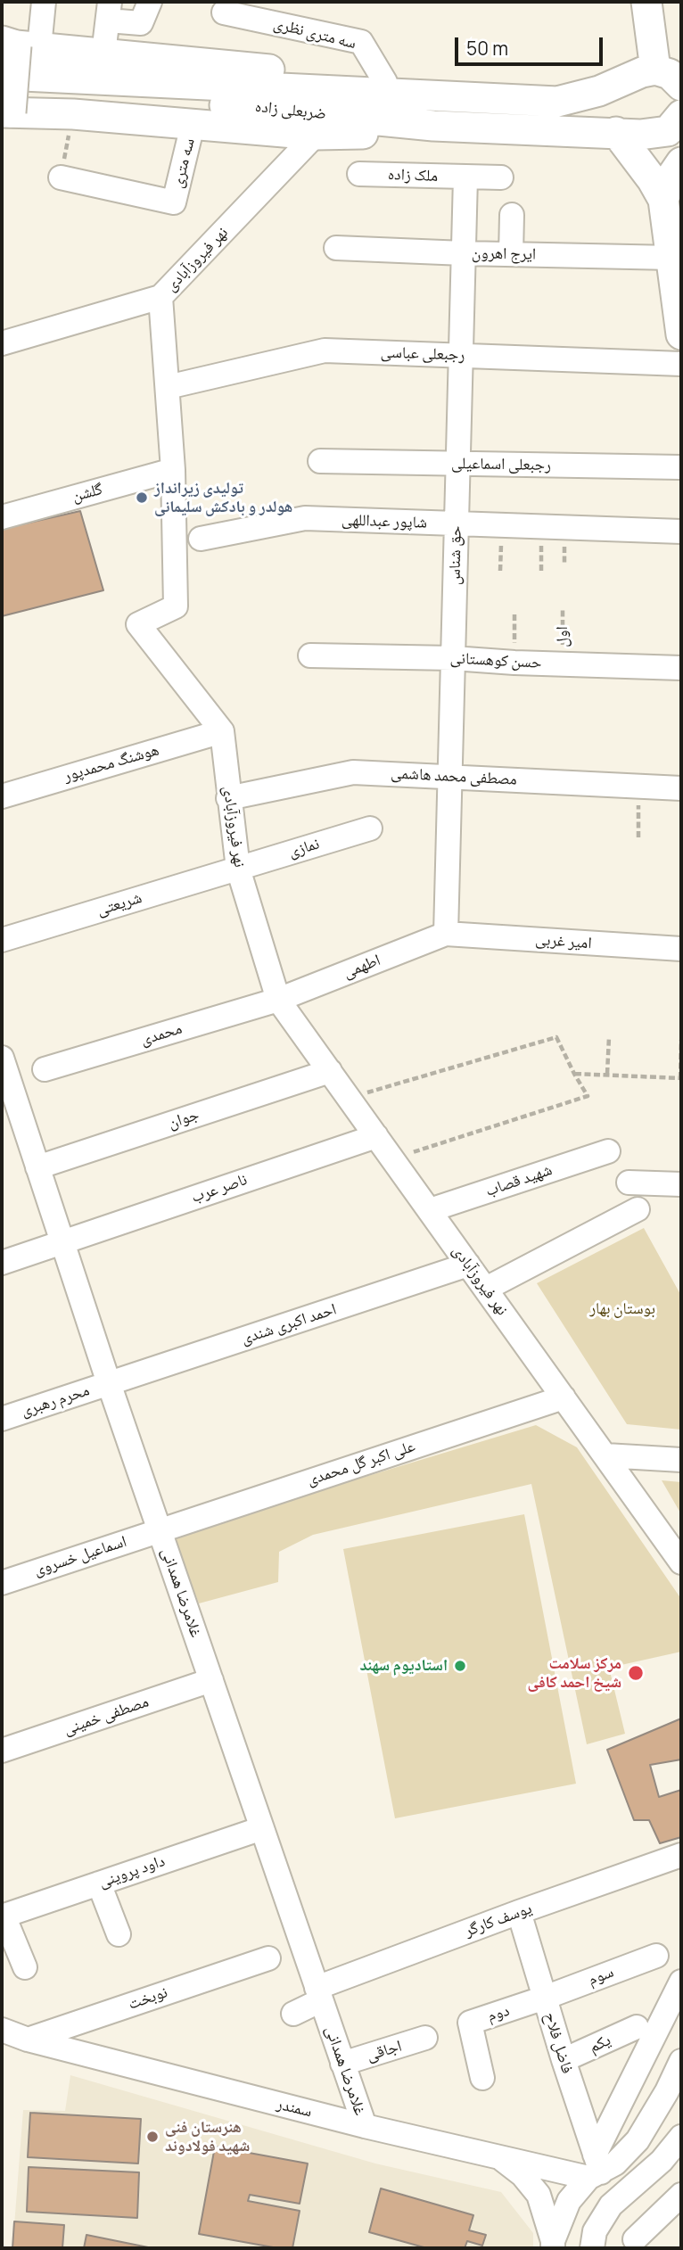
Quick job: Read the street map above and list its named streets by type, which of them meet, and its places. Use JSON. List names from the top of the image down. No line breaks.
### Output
{"streets":{"main road":["ضربعلی زاده"],"street":["سه متری نظری","سه متری","ملک زاده","ایرج اهرون","نهر فیروزآبادی","رجبعلی عباسی","رجبعلی اسماعیلی","گلشن","شاپور عبداللهی","حق شناس","حسن کوهستانی","هوشنگ محمدپور","مصطفی محمد هاشمی","نمازی","شریعتی","امیر غربی","اطهمی","محمدی","جوان","شهید قصاب","ناصر عرب","احمد اکبری شندی","محرم رهبری","علی اکبر گل محمدی","اسماعیل خسروی","غلامرضا همدانی","مصطفی خمینی","داود پروینی","یوسف کارگر","سوم","نوبخت","دوم","فاضل فلاح","یکم","اجاقی","سمندر"],"path":["اول"]},"crossings":[["ملک زاده","حق شناس"],["ایرج اهرون","حق شناس"],["نهر فیروزآبادی","رجبعلی عباسی"],["نهر فیروزآبادی","گلشن"],["نهر فیروزآبادی","هوشنگ محمدپور"],["نهر فیروزآبادی","مصطفی محمد هاشمی"],["نهر فیروزآبادی","نمازی"],["نهر فیروزآبادی","شریعتی"],["نهر فیروزآبادی","اطهمی"],["نهر فیروزآبادی","محمدی"],["نهر فیروزآبادی","جوان"],["نهر فیروزآبادی","شهید قصاب"],["نهر فیروزآبادی","ناصر عرب"],["نهر فیروزآبادی","احمد اکبری شندی"],["نهر فیروزآبادی","علی اکبر گل محمدی"],["رجبعلی عباسی","حق شناس"],["رجبعلی اسماعیلی","حق شناس"],["شاپور عبداللهی","حق شناس"],["حق شناس","حسن کوهستانی"],["حق شناس","مصطفی محمد هاشمی"],["حق شناس","امیر غربی"],["حق شناس","اطهمی"],["اول","حسن کوهستانی"],["نمازی","شریعتی"],["امیر غربی","اطهمی"],["اطهمی","محمدی"],["جوان","غلامرضا همدانی"],["ناصر عرب","غلامرضا همدانی"],["احمد اکبری شندی","محرم رهبری"],["احمد اکبری شندی","غلامرضا همدانی"],["محرم رهبری","غلامرضا همدانی"],["علی اکبر گل محمدی","اسماعیل خسروی"],["علی اکبر گل محمدی","غلامرضا همدانی"],["اسماعیل خسروی","غلامرضا همدانی"],["غلامرضا همدانی","مصطفی خمینی"],["غلامرضا همدانی","داود پروینی"],["غلامرضا همدانی","یوسف کارگر"],["غلامرضا همدانی","اجاقی"],["غلامرضا همدانی","سمندر"],["یوسف کارگر","فاضل فلاح"],["سوم","دوم"],["سوم","فاضل فلاح"],["نوبخت","سمندر"],["دوم","فاضل فلاح"],["فاضل فلاح","یکم"],["فاضل فلاح","سمندر"]],"parks":["بوستان بهار"],"places":["تولیدی زیرانداز هولدر و بادکش سلیمانی","استادیوم سهند","مرکز سلامت شیخ احمد کافی","هنرستان فنی شهید فولادوند"],"scale_bar":"50 m"}
